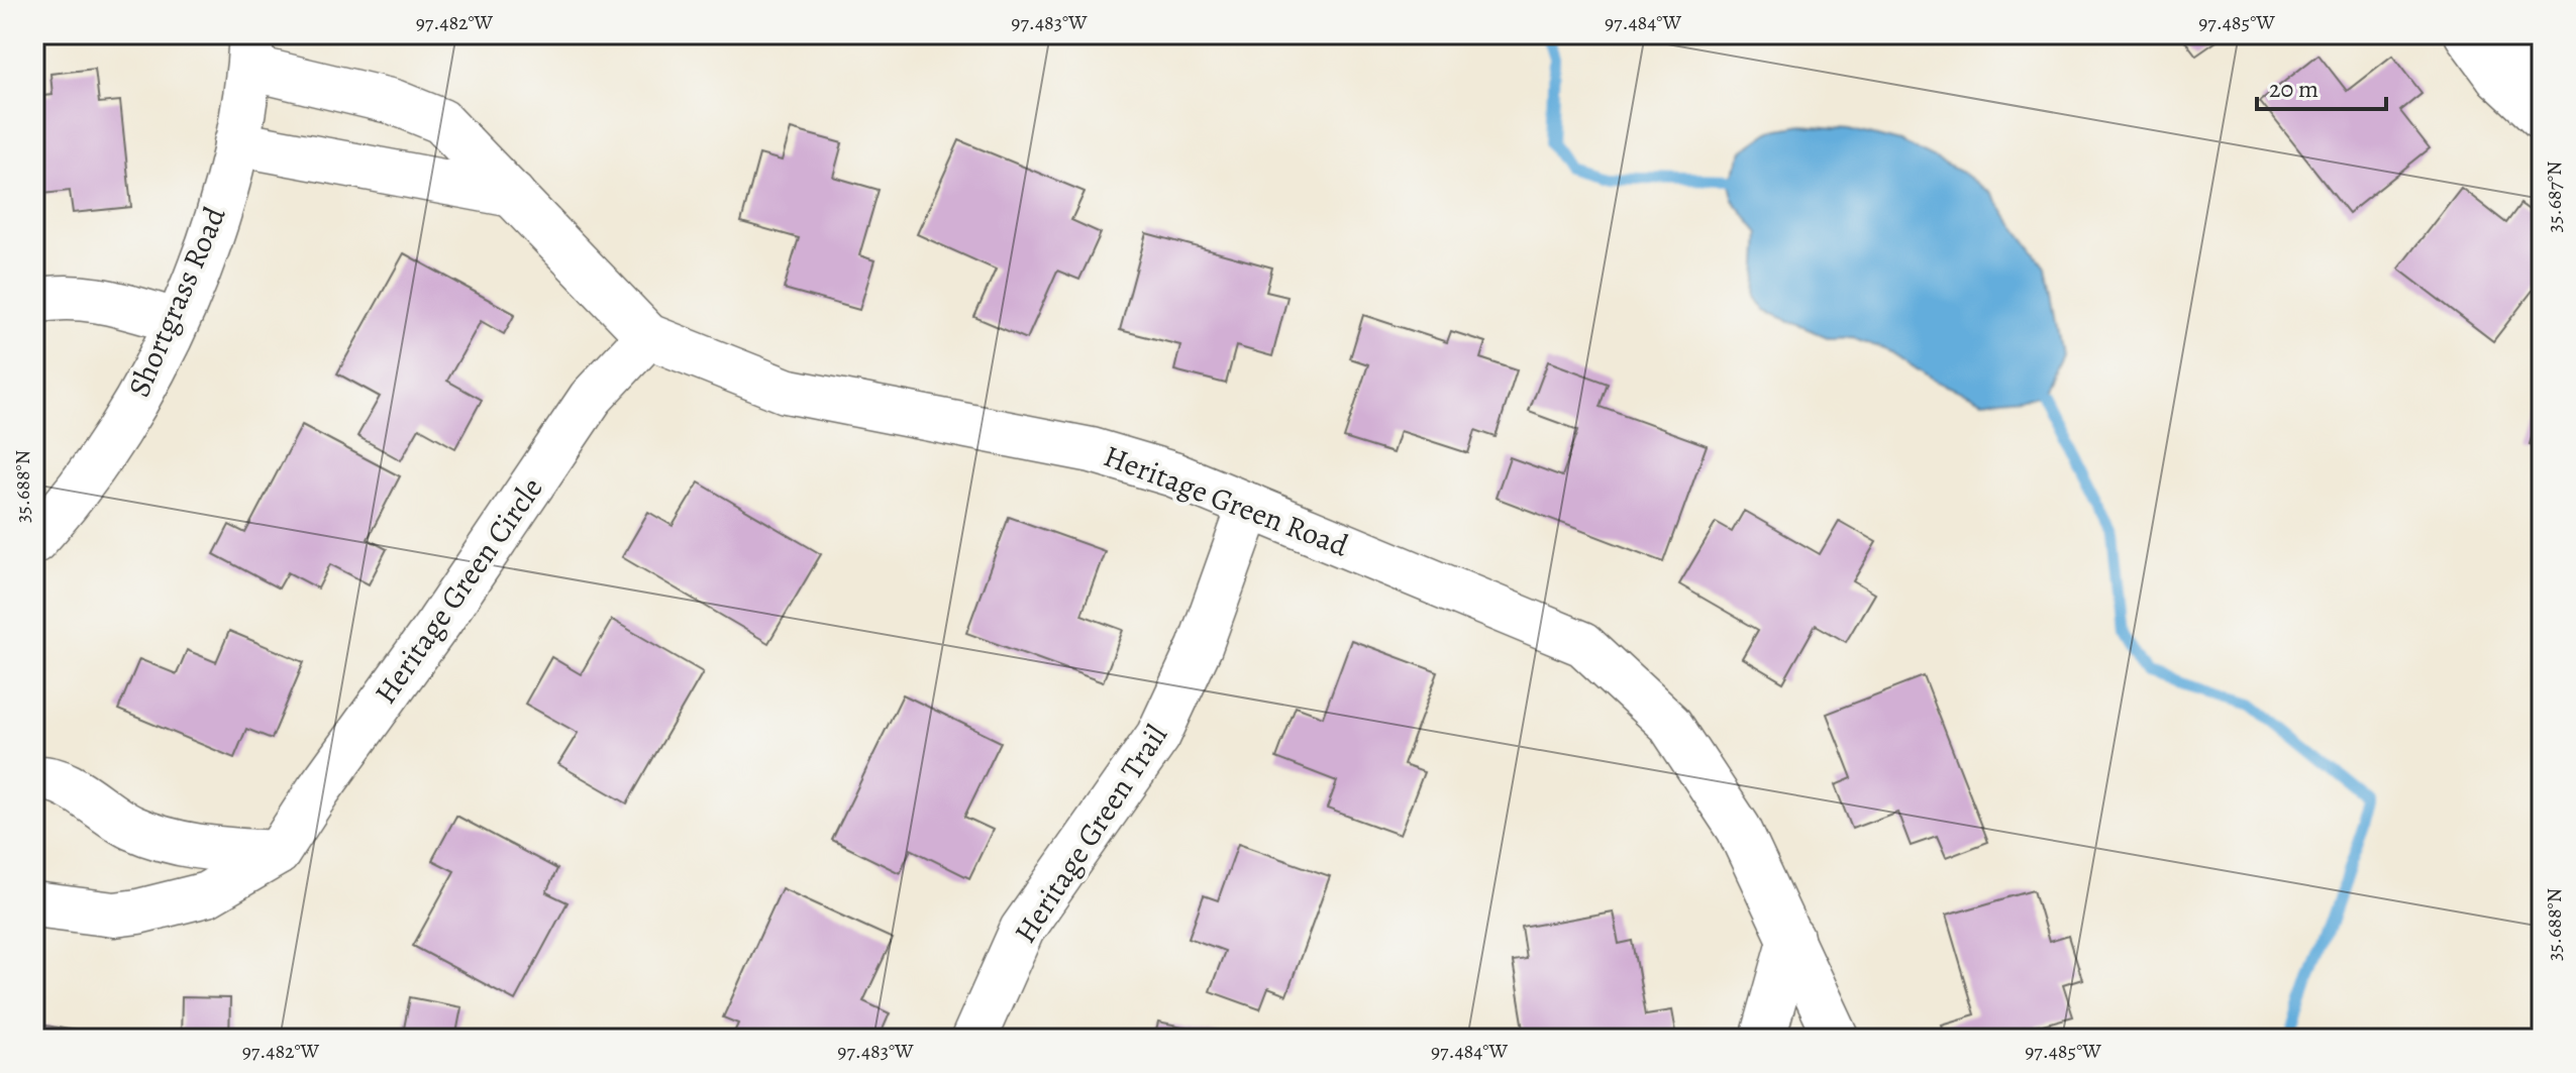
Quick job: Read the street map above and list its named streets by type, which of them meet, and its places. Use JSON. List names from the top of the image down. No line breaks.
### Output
{"streets":{"street":["Shortgrass Road","Heritage Green Road","Heritage Green Circle","Heritage Green Trail"]},"crossings":[["Shortgrass Road","Heritage Green Road"],["Heritage Green Road","Heritage Green Circle"],["Heritage Green Road","Heritage Green Trail"]],"scale_bar":"20 m","coordinates":["97.482°W","97.483°W","97.484°W","97.485°W","35.687°N","35.688°N"]}
